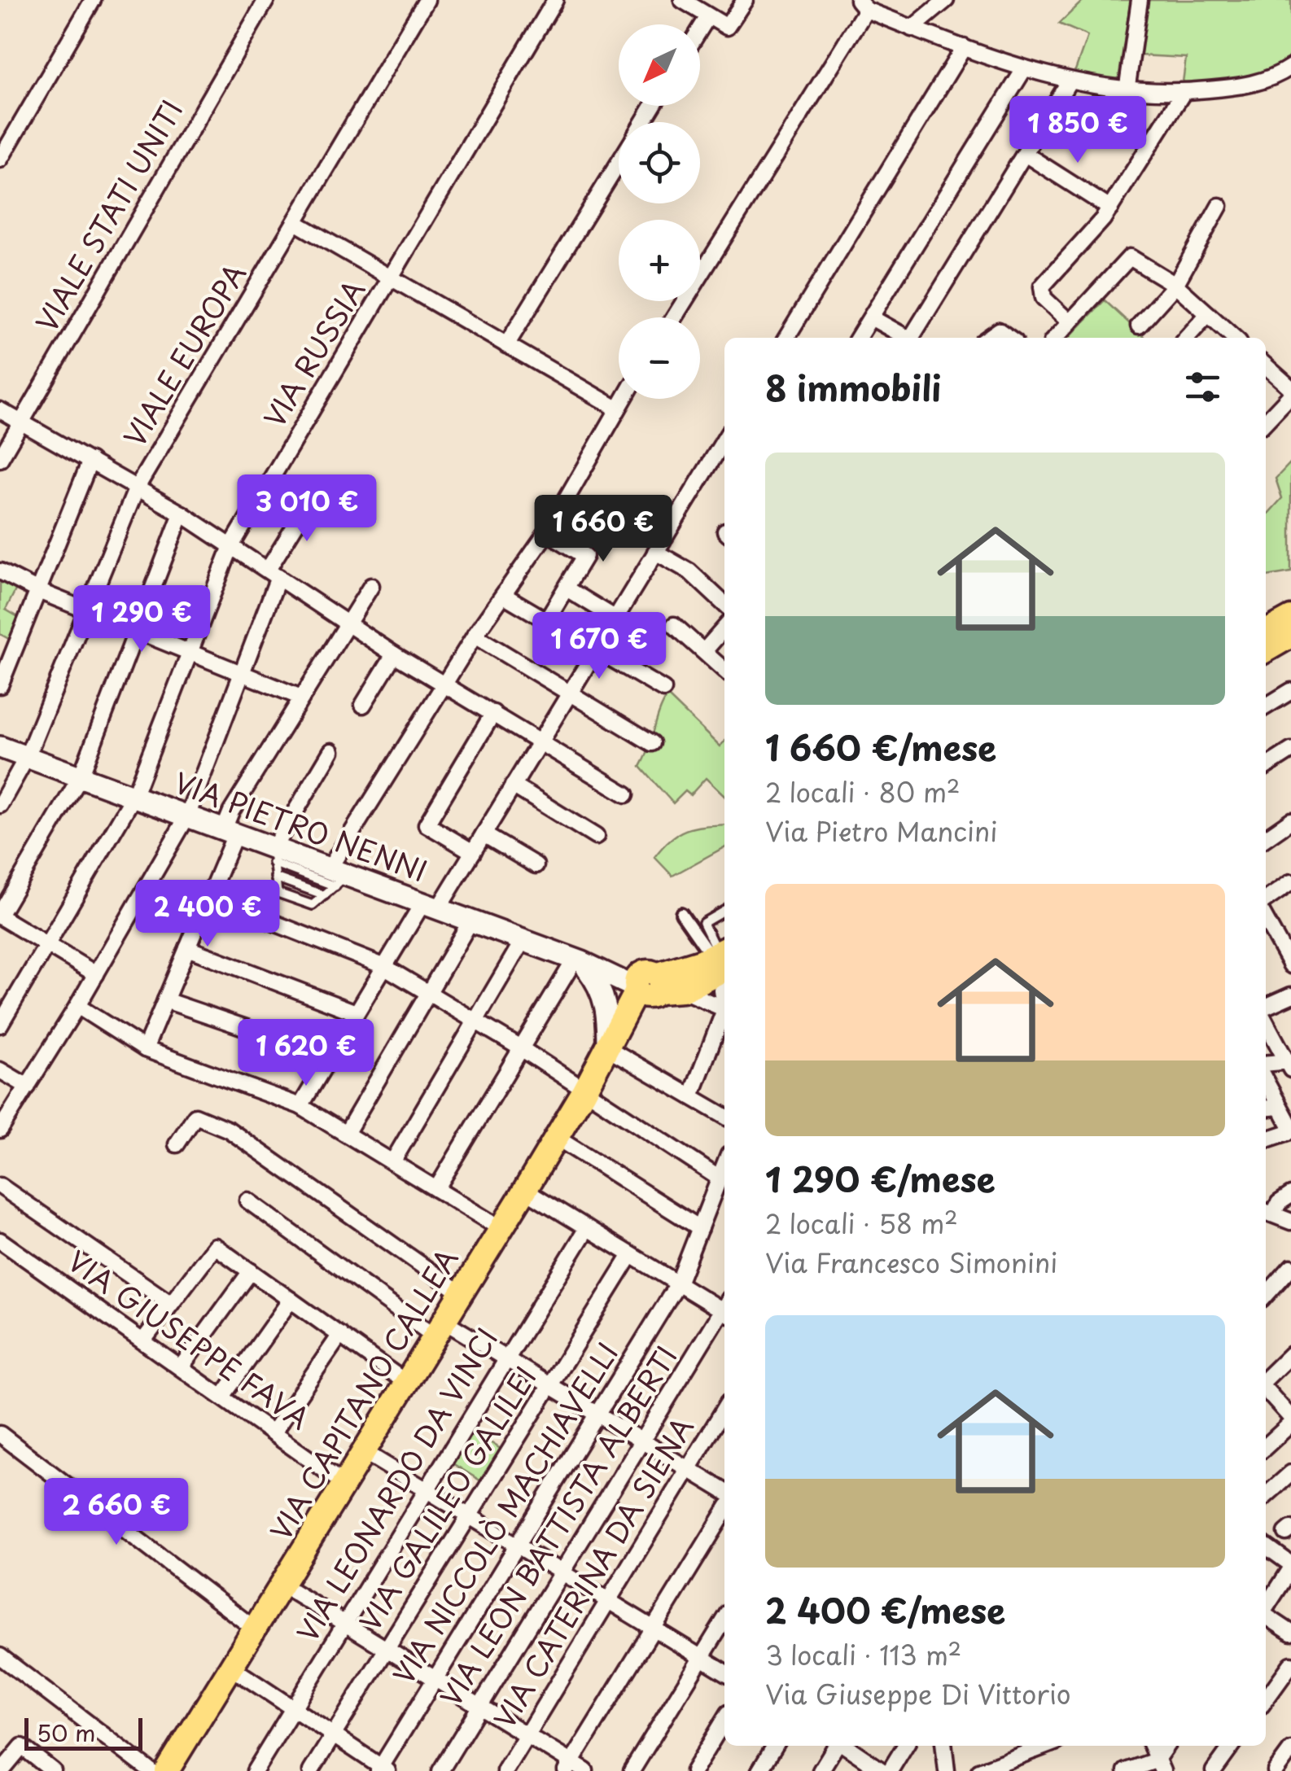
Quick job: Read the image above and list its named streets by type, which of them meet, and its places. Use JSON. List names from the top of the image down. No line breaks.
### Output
{"streets":{"main road":["VIA PIETRO NENNI","VIA CAPITANO CALLEA"],"street":["VIALE STATI UNITI","VIA RUSSIA","VIALE EUROPA","VIA GIUSEPPE FAVA","VIA LEONARDO DA VINCI","VIA GALILEO GALILEI","VIA NICCOLÒ MACHIAVELLI","VIA LEON BATTISTA ALBERTI","VIA CATERINA DA SIENA"]},"crossings":[["VIA RUSSIA","VIA PIETRO NENNI"],["VIALE EUROPA","VIA PIETRO NENNI"],["VIA PIETRO NENNI","VIA CAPITANO CALLEA"],["VIA GIUSEPPE FAVA","VIA CAPITANO CALLEA"]],"scale_bar":"50 m","north":"bottom left","page":{"map_buttons":["+","−"],"price":["1 850 €","3 010 €","1 660 €","1 290 €","1 670 €","2 400 €","1 620 €","2 660 €"],"heading":"8 immobili","list":[{"name":"1 660 €/mese","note":"2 locali · 80 m² · Via Pietro Mancini"},{"name":"1 290 €/mese","note":"2 locali · 58 m² · Via Francesco Simonini"},{"name":"2 400 €/mese","note":"3 locali · 113 m² · Via Giuseppe Di Vittorio"}],"scale":"50 m"}}
